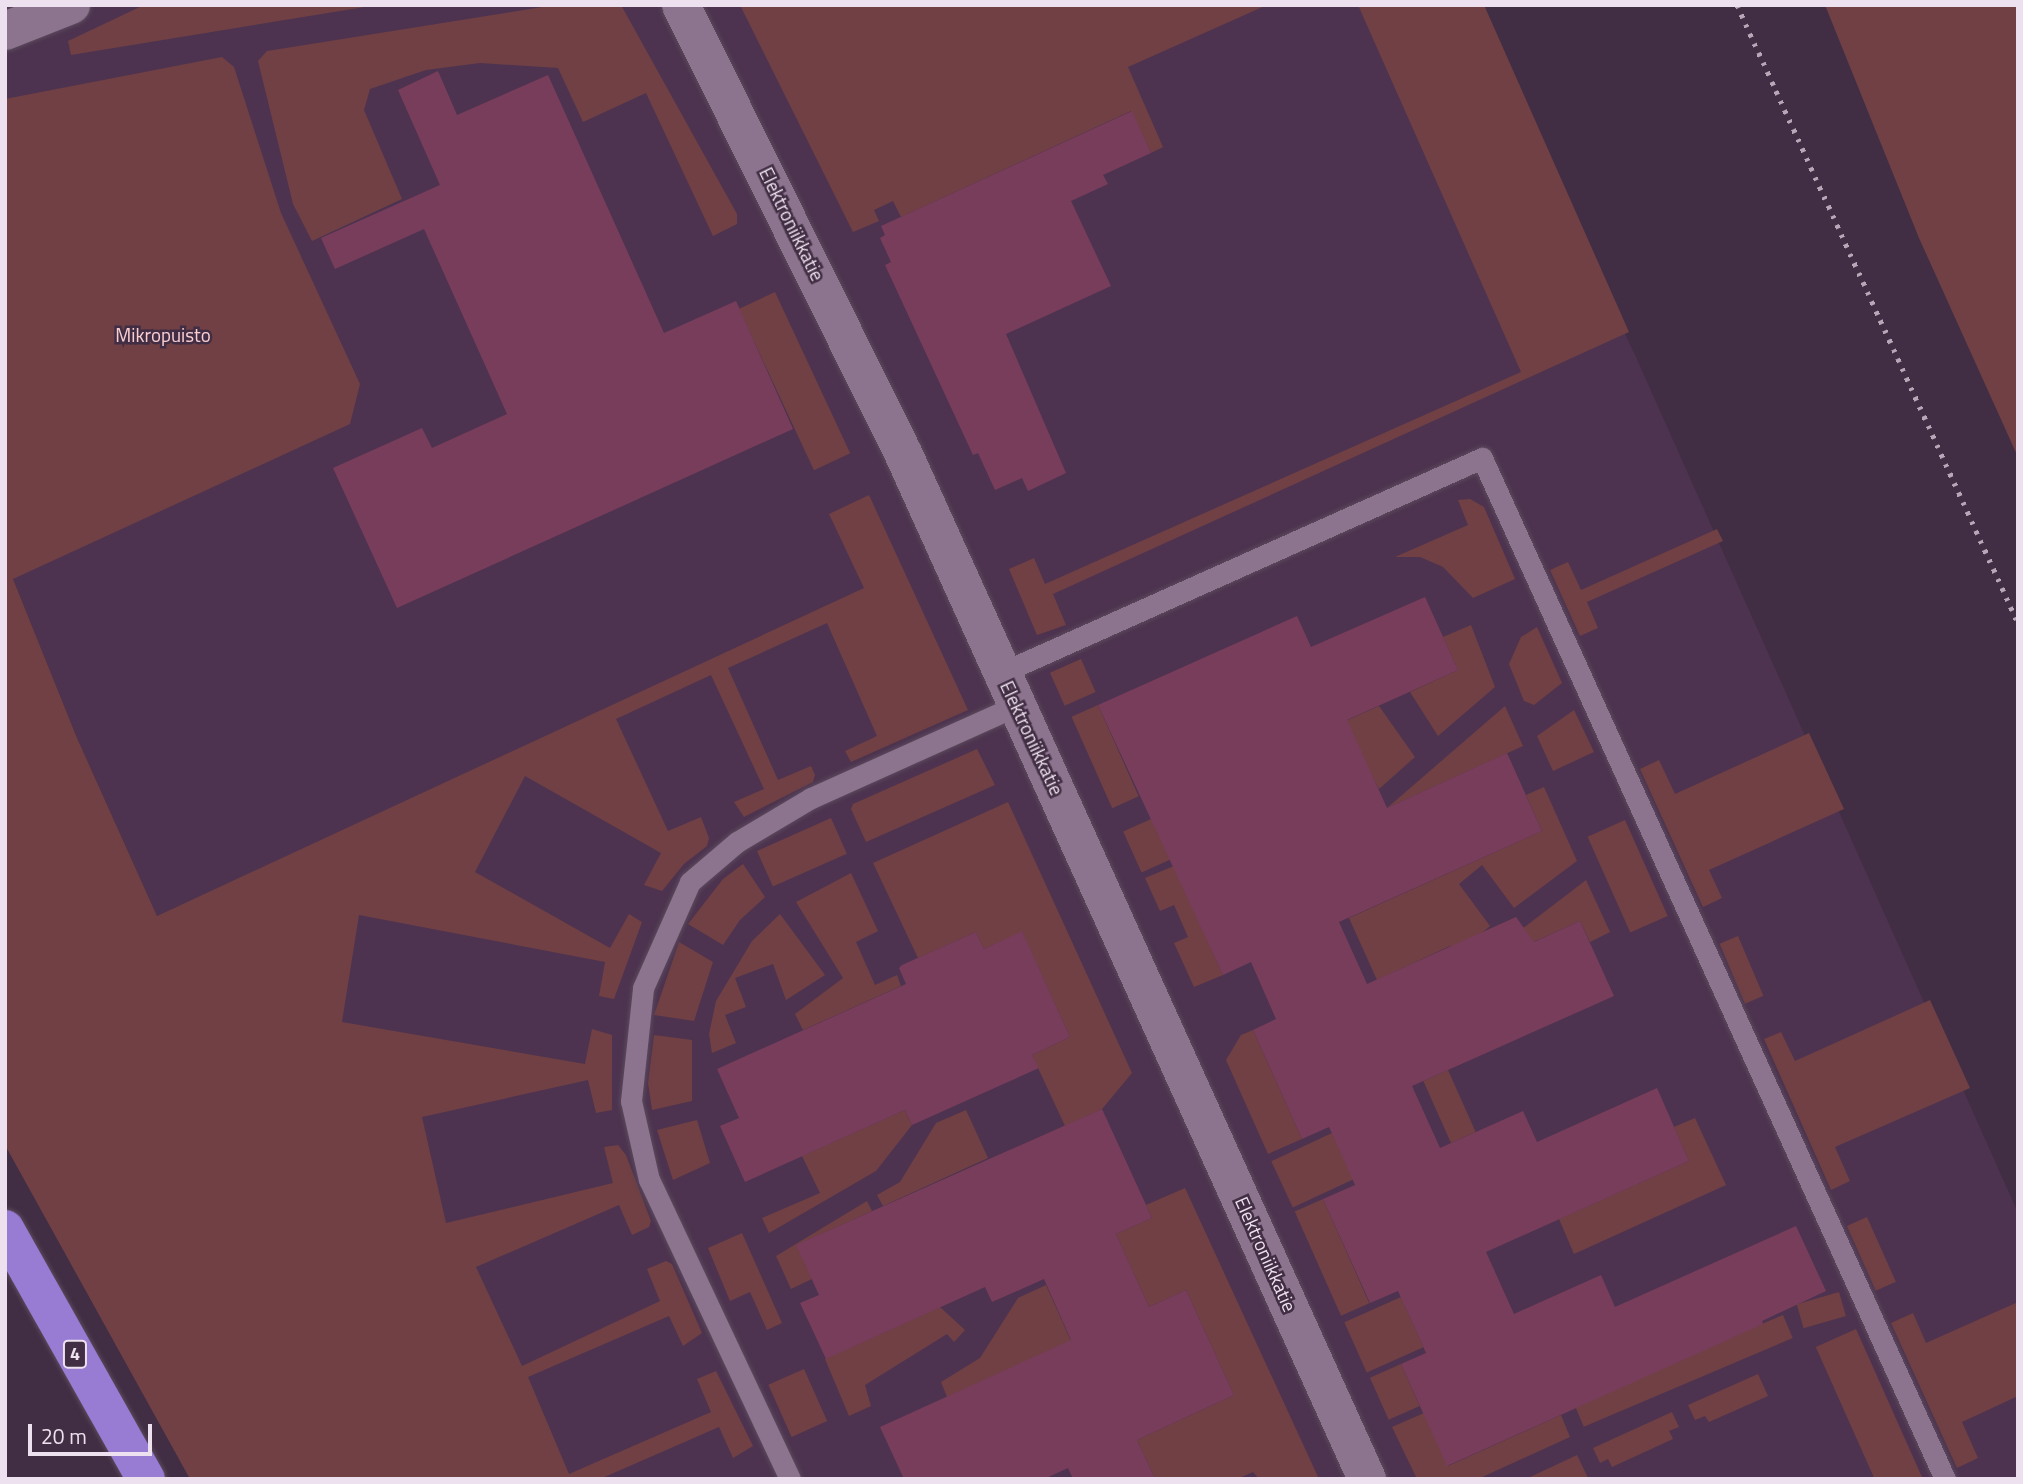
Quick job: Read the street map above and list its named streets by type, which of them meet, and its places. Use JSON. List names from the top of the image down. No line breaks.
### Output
{"streets":{"highway":["4"],"street":["Elektroniikkatie"]},"parks":["Mikropuisto"],"scale_bar":"20 m"}
